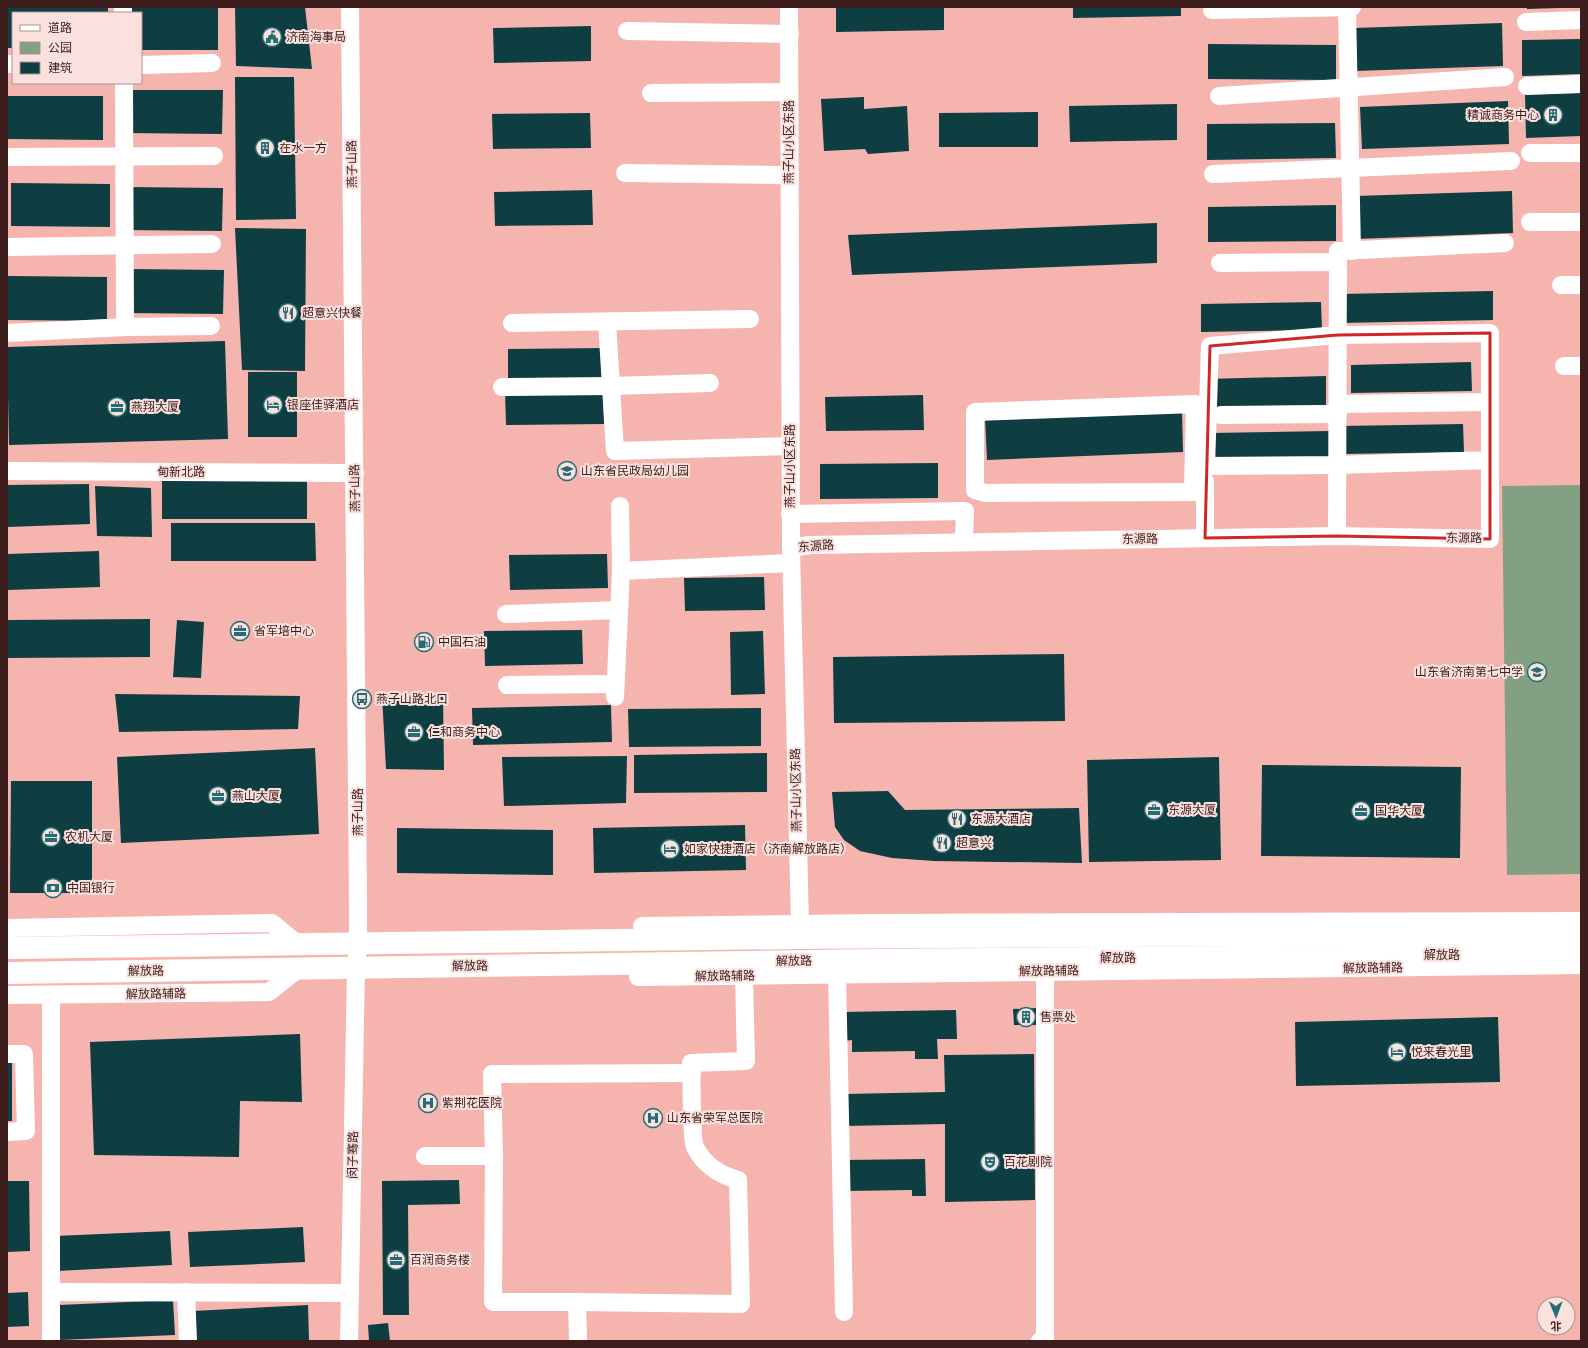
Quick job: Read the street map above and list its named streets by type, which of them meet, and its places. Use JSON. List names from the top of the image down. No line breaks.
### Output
{"streets":{"main road":["解放路"],"street":["燕子山小区东路","燕子山路","甸新北路","东源路","解放路辅路","闵子骞路"]},"crossings":[["燕子山小区东路","东源路"],["燕子山路","甸新北路"],["燕子山路","解放路"],["燕子山路","闵子骞路"],["解放路","解放路辅路"],["解放路","闵子骞路"]],"places":{"public building":["济南海事局"],"building":["精诚商务中心","在水一方","售票处"],"restaurant":["超意兴快餐","东源大酒店","超意兴"],"hotel":["银座佳驿酒店","如家快捷酒店（济南解放路店）","悦来春光里"],"office":["燕翔大厦","省军培中心","仁和商务中心","燕山大厦","东源大厦","国华大厦","农机大厦","百润商务楼"],"school or university":["山东省民政局幼儿园","山东省济南第七中学"],"fuel station":["中国石油"],"bus stop":["燕子山路北口"],"bank":["中国银行"],"hospital":["紫荆花医院","山东省荣军总医院"],"theatre":["百花剧院"]},"legend":["道路","公园","建筑"],"north":"bottom"}
